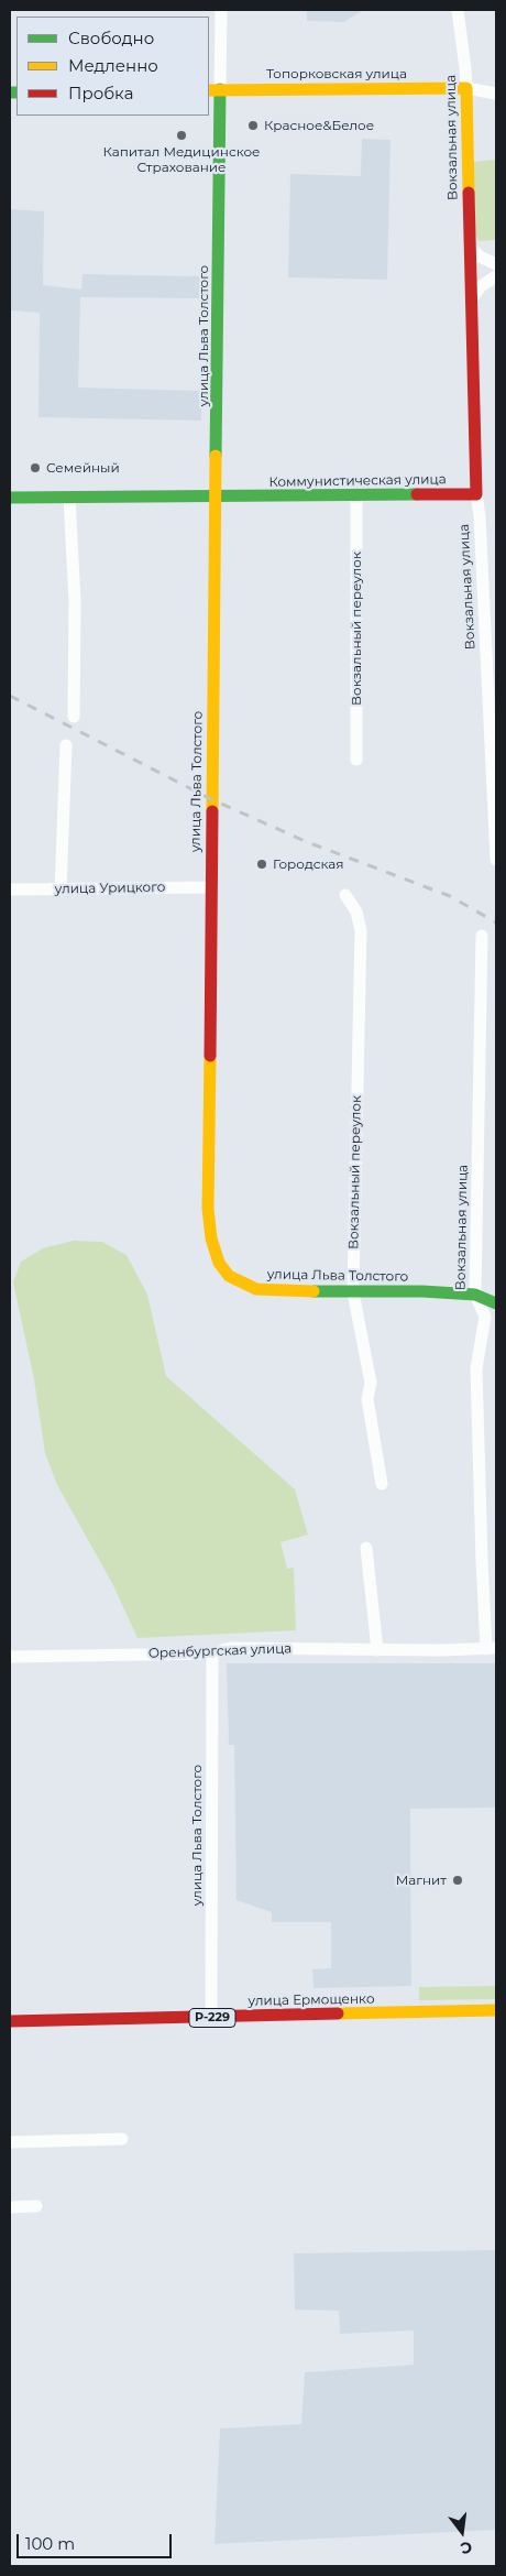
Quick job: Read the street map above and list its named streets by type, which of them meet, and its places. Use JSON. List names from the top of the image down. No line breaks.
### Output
{"streets":{"main road":["Топорковская улица","Вокзальная улица","улица Льва Толстого","Коммунистическая улица","улица Ермощенко","Р-229"],"street":["Вокзальный переулок","улица Урицкого","Оренбургская улица"]},"crossings":[["Топорковская улица","Вокзальная улица"],["Топорковская улица","улица Льва Толстого"],["Вокзальная улица","улица Льва Толстого"],["Вокзальная улица","Коммунистическая улица"],["Вокзальная улица","Оренбургская улица"],["улица Льва Толстого","Коммунистическая улица"],["улица Льва Толстого","Вокзальный переулок"],["улица Льва Толстого","улица Урицкого"],["улица Льва Толстого","Оренбургская улица"],["улица Льва Толстого","улица Ермощенко"],["Коммунистическая улица","Вокзальный переулок"]],"places":["Красное&Белое","Капитал Медицинское Страхование","Семейный","Городская","Магнит"],"legend":["Свободно","Медленно","Пробка"],"scale_bar":"100 m","north":"bottom"}
